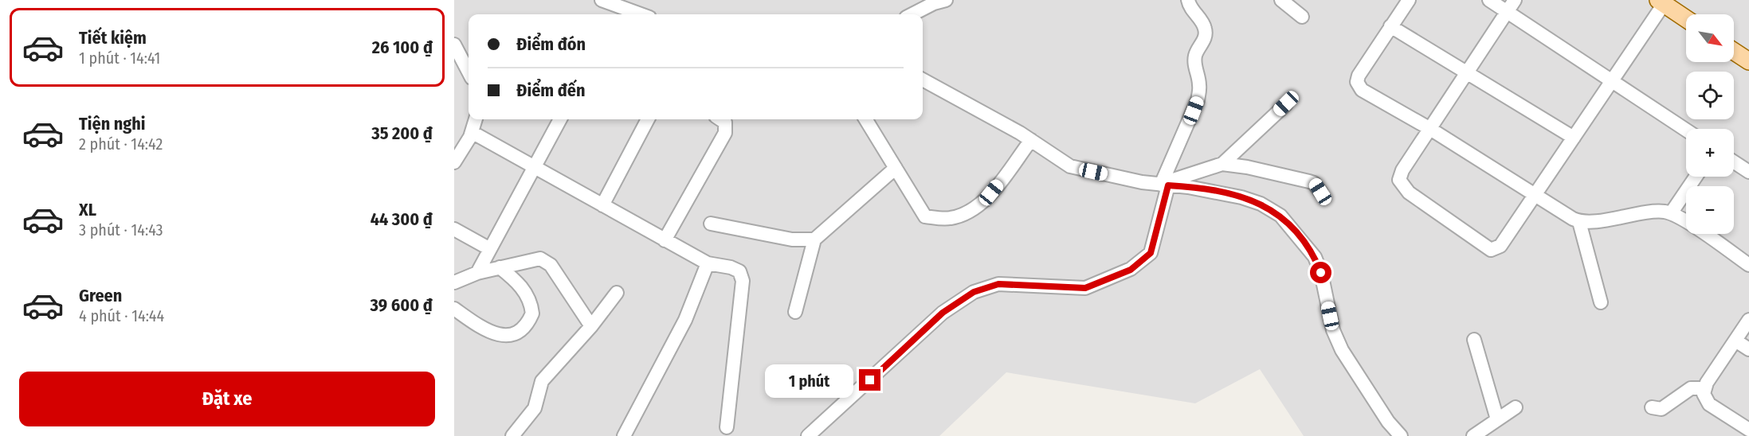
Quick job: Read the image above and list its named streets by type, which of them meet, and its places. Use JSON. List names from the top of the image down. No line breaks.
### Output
{"north":"bottom right","page":{"list":[{"name":"Tiết kiệm","note":"1 phút · 14:41","value":"26 100 ₫"},{"name":"Tiện nghi","note":"2 phút · 14:42","value":"35 200 ₫"},{"name":"XL","note":"3 phút · 14:43","value":"44 300 ₫"},{"name":"Green","note":"4 phút · 14:44","value":"39 600 ₫"}],"map_buttons":["+","−"],"banner":["Điểm đón","Điểm đến"],"buttons":"Đặt xe","bubble":"1 phút"}}
